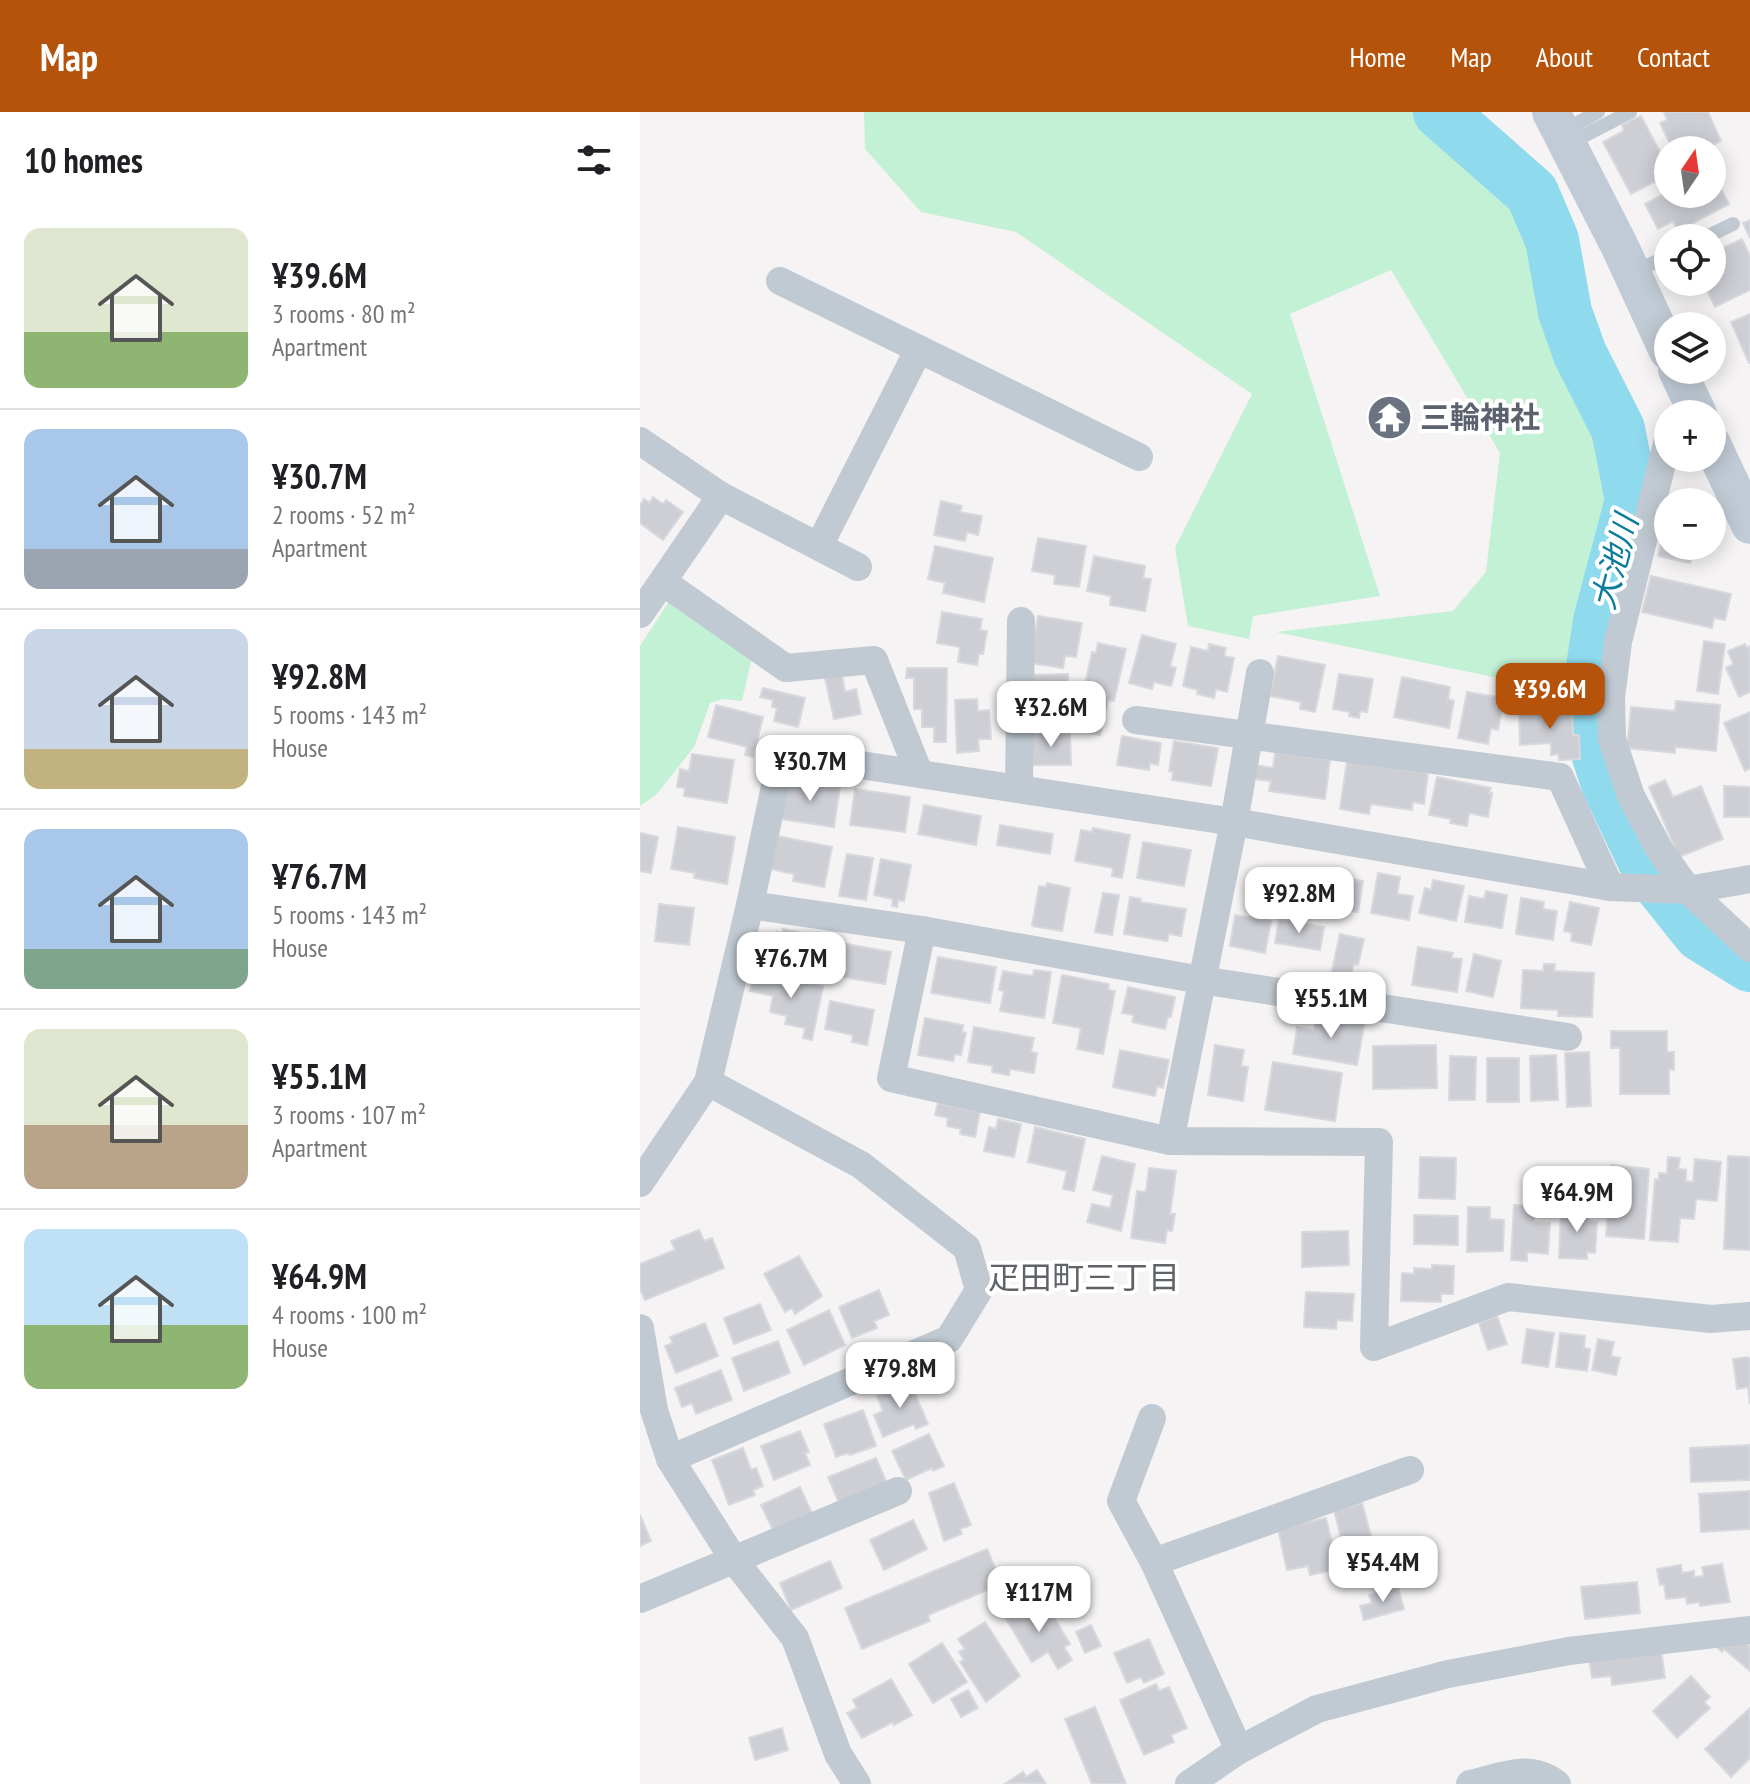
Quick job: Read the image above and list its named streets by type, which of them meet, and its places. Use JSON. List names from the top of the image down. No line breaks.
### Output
{"districts":["疋田町三丁目"],"water":["大池川"],"places":{"temple":["三輪神社"]},"north":"top","page":{"header":"Map","nav":["Home","Map","About","Contact"],"heading":"10 homes","map_buttons":["+","−"],"list":[{"name":"¥39.6M","note":"3 rooms · 80 m² · Apartment"},{"name":"¥30.7M","note":"2 rooms · 52 m² · Apartment"},{"name":"¥92.8M","note":"5 rooms · 143 m² · House"},{"name":"¥76.7M","note":"5 rooms · 143 m² · House"},{"name":"¥55.1M","note":"3 rooms · 107 m² · Apartment"},{"name":"¥64.9M","note":"4 rooms · 100 m² · House"}],"price":["¥39.6M","¥32.6M","¥30.7M","¥92.8M","¥76.7M","¥55.1M","¥64.9M","¥79.8M","¥54.4M","¥117M"]}}
